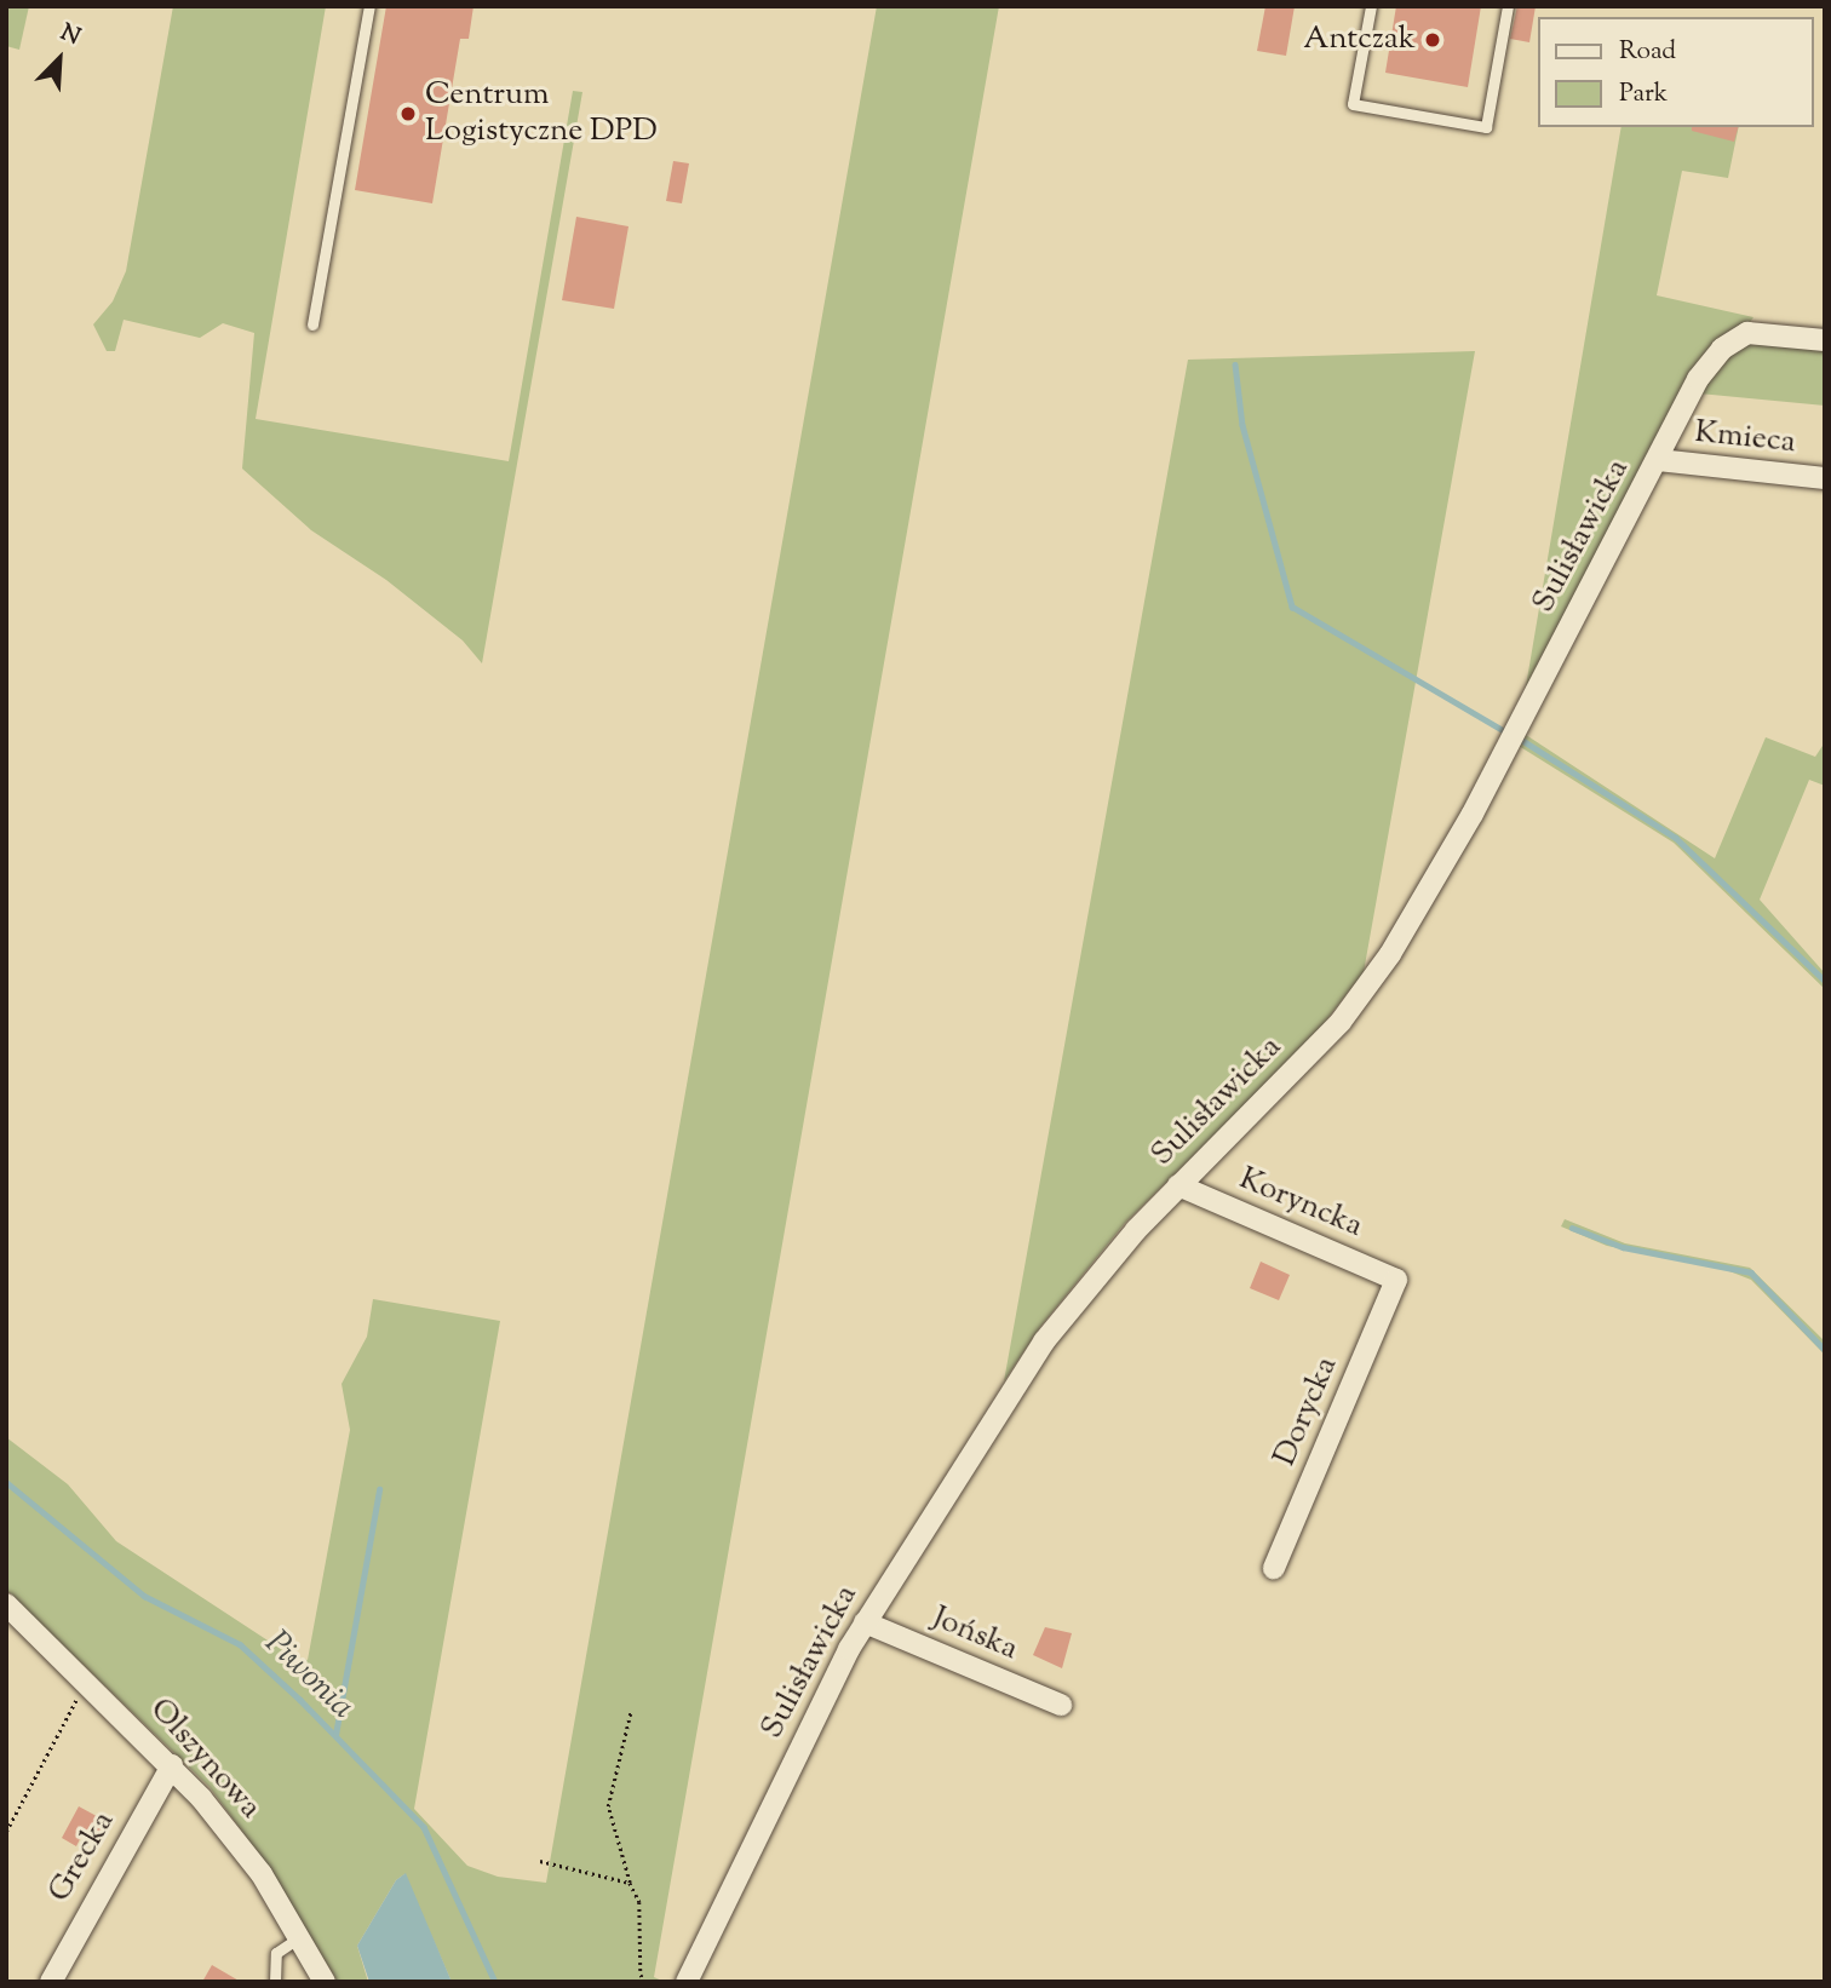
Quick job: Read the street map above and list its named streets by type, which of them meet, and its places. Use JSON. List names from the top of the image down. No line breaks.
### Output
{"streets":{"street":["Kmieca","Sulisławicka","Koryncka","Dorycka","Jońska","Olszynowa","Grecka"]},"crossings":[["Kmieca","Sulisławicka"],["Sulisławicka","Koryncka"],["Sulisławicka","Jońska"],["Koryncka","Dorycka"],["Olszynowa","Grecka"]],"water":["Piwonia"],"places":["Antczak","Centrum Logistyczne DPD"],"legend":["Road","Park"],"north":"top right"}
